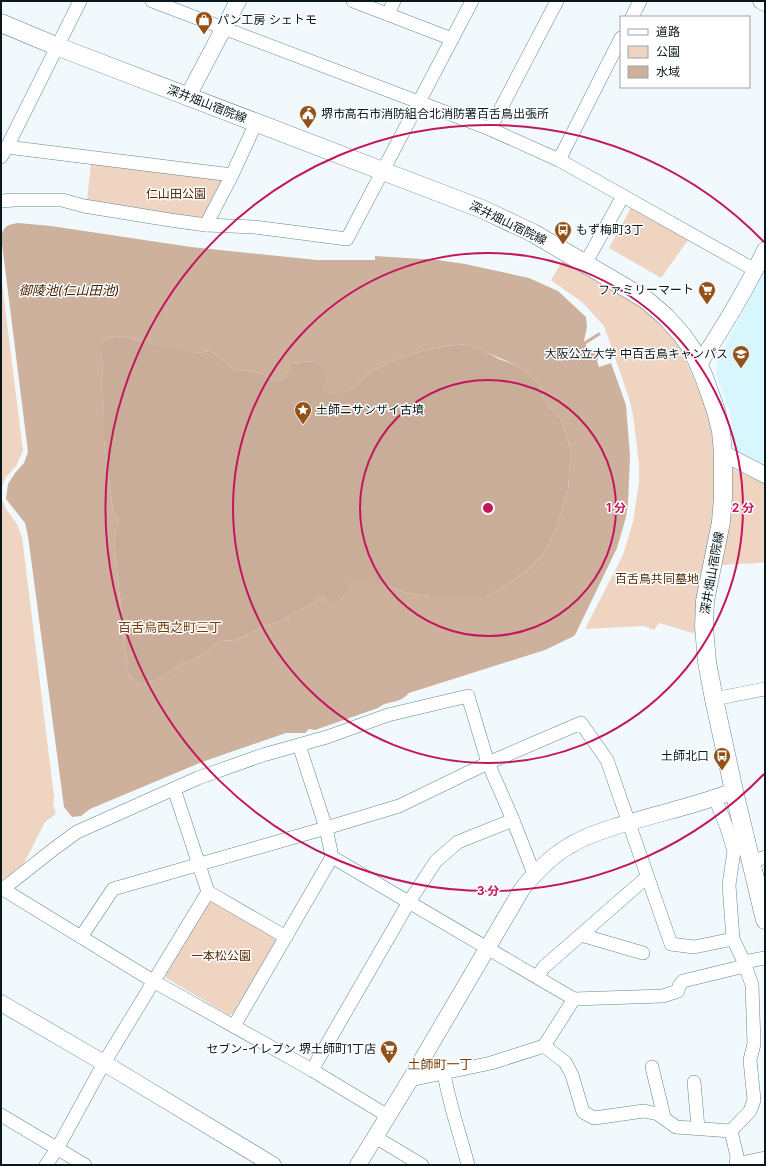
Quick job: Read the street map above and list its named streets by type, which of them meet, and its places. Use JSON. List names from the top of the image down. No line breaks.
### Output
{"streets":{"main road":["深井畑山宿院線"]},"districts":["百舌鳥西之町三丁","土師町一丁"],"water":["御陵池(仁山田池)"],"parks":["仁山田公園","百舌鳥共同墓地","一本松公園"],"places":{"shop":["パン工房 シェトモ"],"public building":["堺市高石市消防組合北消防署百舌鳥出張所"],"bus stop":["もず梅町3丁","土師北口"],"supermarket":["ファミリーマート","セブン-イレブン 堺土師町1丁店"],"school or university":["大阪公立大学 中百舌鳥キャンパス"],"place":["土師ニサンザイ古墳"]},"legend":["道路","公園","水域"],"rings":["1 分","2 分","3 分"]}
